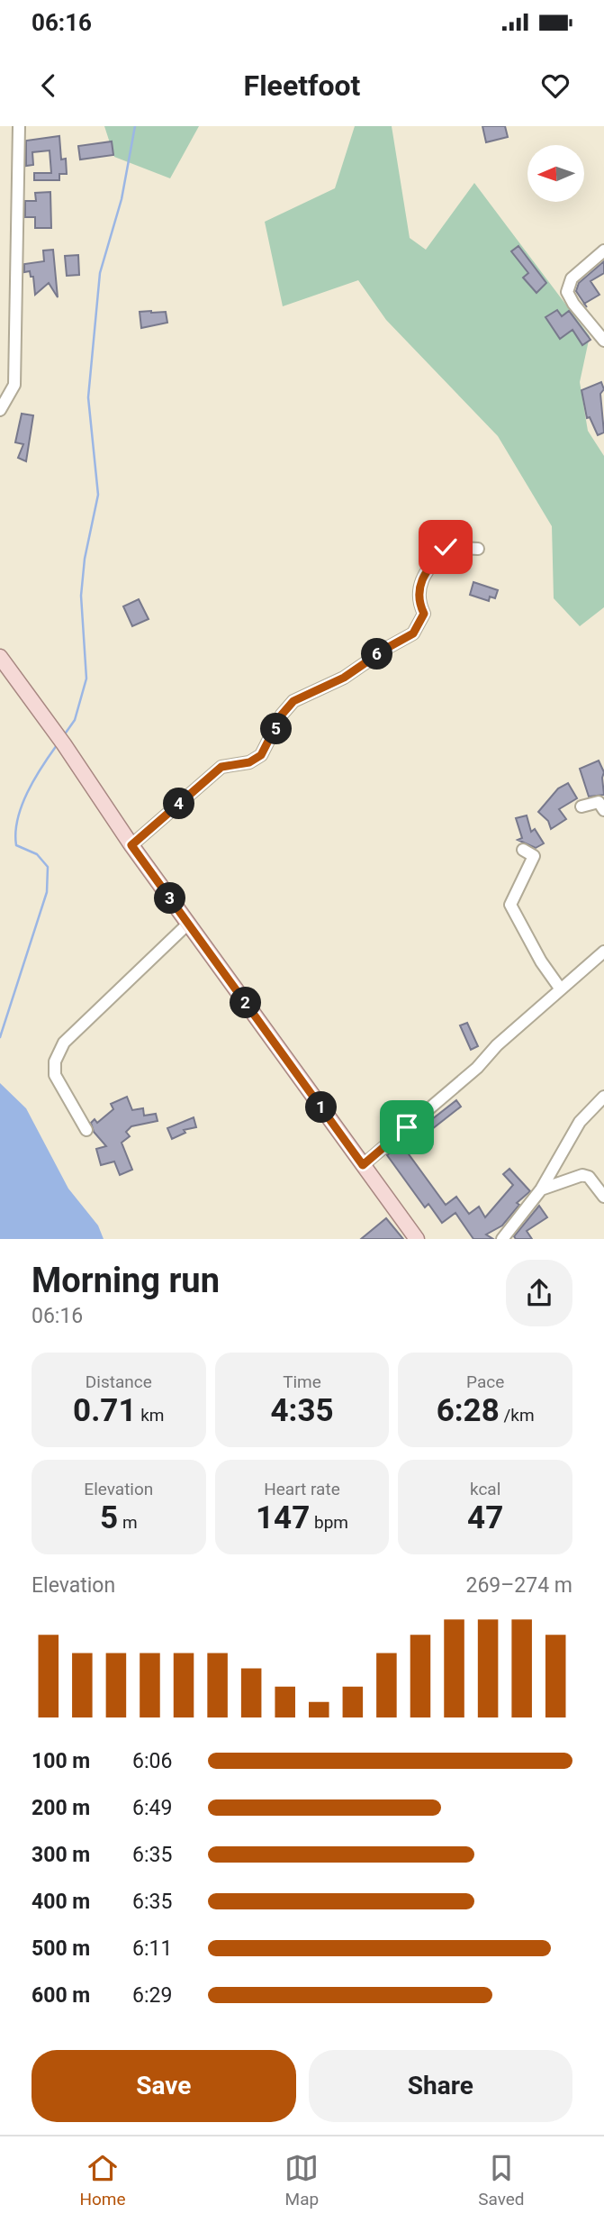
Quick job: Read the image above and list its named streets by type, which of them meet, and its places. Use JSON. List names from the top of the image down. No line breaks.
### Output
{"north":"left","page":{"status":"06:16","header":"Fleetfoot","pins":["6","5","4","3","2","1"],"heading":["Morning run","06:16"],"stats":[["Distance","0.71 km"],["Time","4:35"],["Pace","6:28 /km"],["Elevation","5 m"],["Heart rate","147 bpm"],["kcal","47"]],"chart":["Elevation","269–274 m"],"list":[{"name":"100 m","note":"6:06"},{"name":"200 m","note":"6:49"},{"name":"300 m","note":"6:35"},{"name":"400 m","note":"6:35"},{"name":"500 m","note":"6:11"},{"name":"600 m","note":"6:29"}],"buttons":["Save","Share"],"tabs":["Home","Map","Saved"]}}
